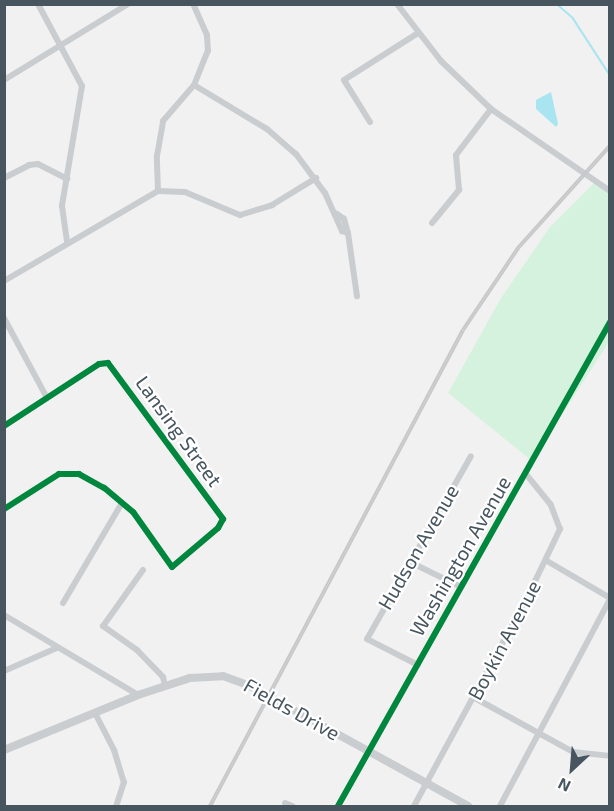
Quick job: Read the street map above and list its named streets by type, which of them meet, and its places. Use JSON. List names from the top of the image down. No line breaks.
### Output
{"streets":{"street":["Lansing Street","Hudson Avenue","Washington Avenue","Boykin Avenue","Fields Drive"]},"crossings":[["Hudson Avenue","Washington Avenue"],["Washington Avenue","Boykin Avenue"],["Washington Avenue","Fields Drive"],["Boykin Avenue","Fields Drive"]],"north":"bottom left"}
